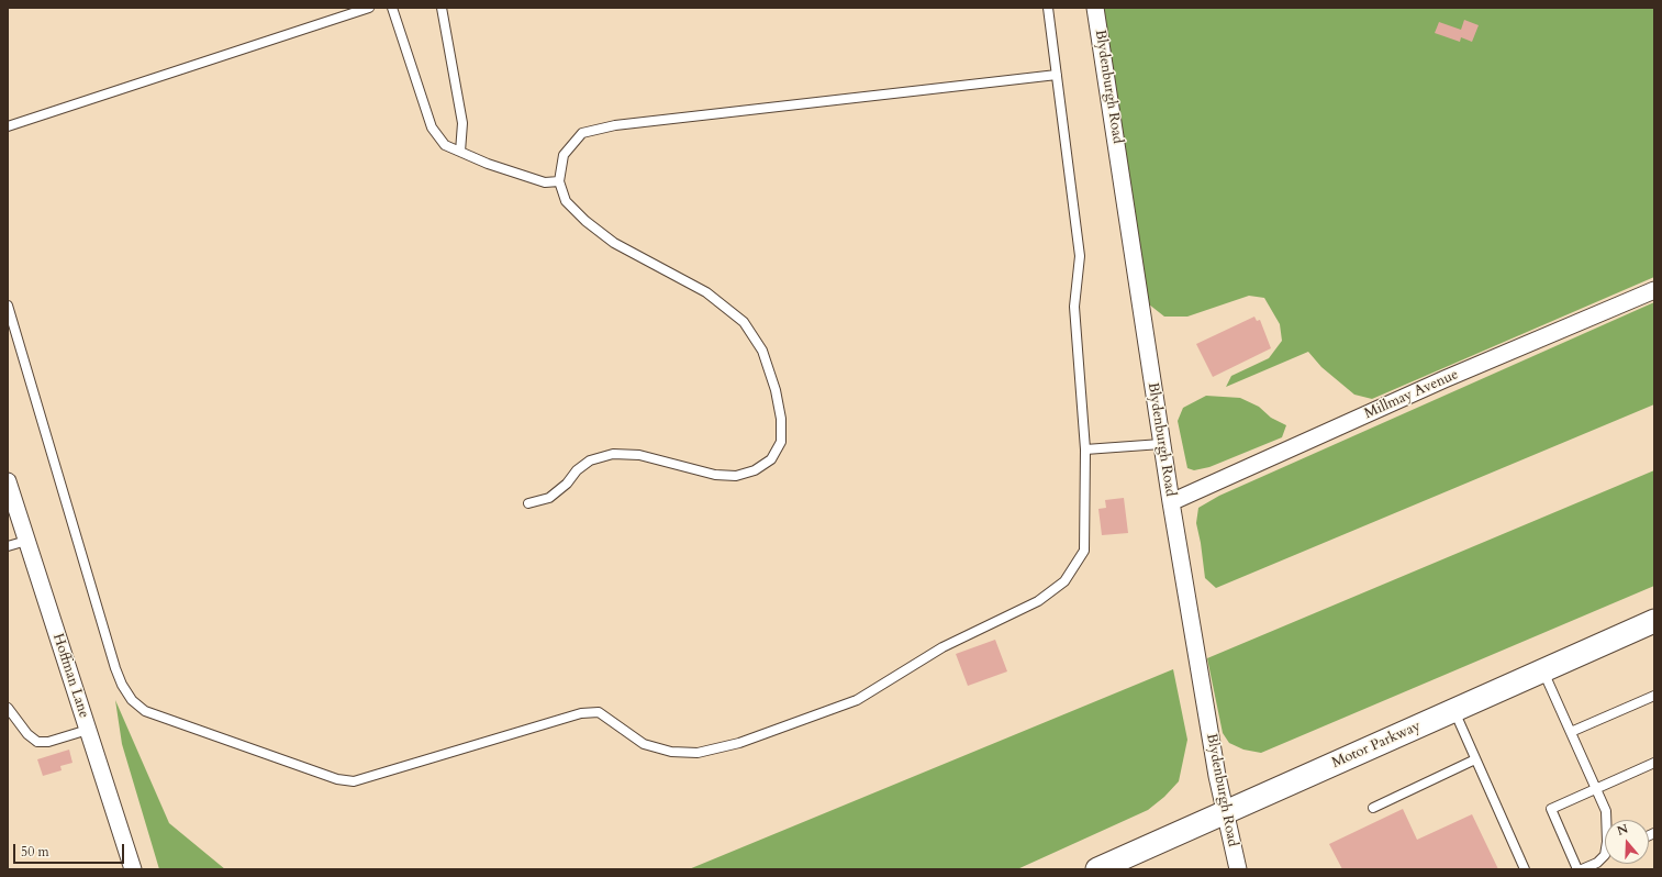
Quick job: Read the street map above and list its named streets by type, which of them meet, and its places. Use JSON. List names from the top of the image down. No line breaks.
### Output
{"streets":{"main road":["Motor Parkway"],"street":["Blydenburgh Road","Millmay Avenue","Hoffman Lane"]},"crossings":[["Blydenburgh Road","Millmay Avenue"],["Blydenburgh Road","Motor Parkway"]],"scale_bar":"50 m","north":"top"}
